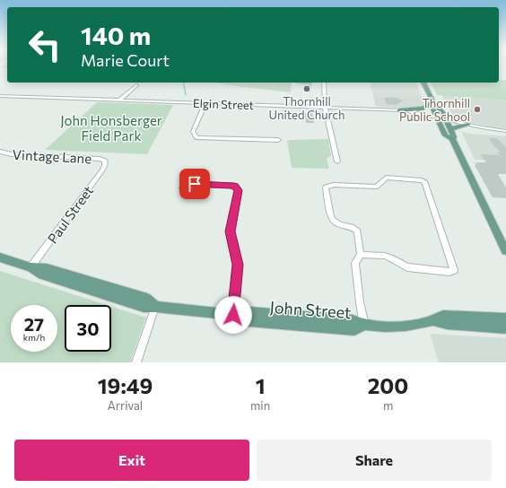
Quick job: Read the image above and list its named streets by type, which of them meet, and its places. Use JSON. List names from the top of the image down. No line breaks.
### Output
{"streets":{"main road":["John Street"],"street":["Elgin Street","Vintage Lane","Paul Street"]},"crossings":[["Vintage Lane","Paul Street"],["Paul Street","John Street"]],"parks":["John Honsberger Field Park"],"places":["Thornhill United Church","Thornhill Public School"],"page":{"turn":["140 m","Marie Court"],"speed":"27 km/h","limit":"30","eta":["19:49","Arrival","1","min","200","m"],"buttons":["Exit","Share"]}}
